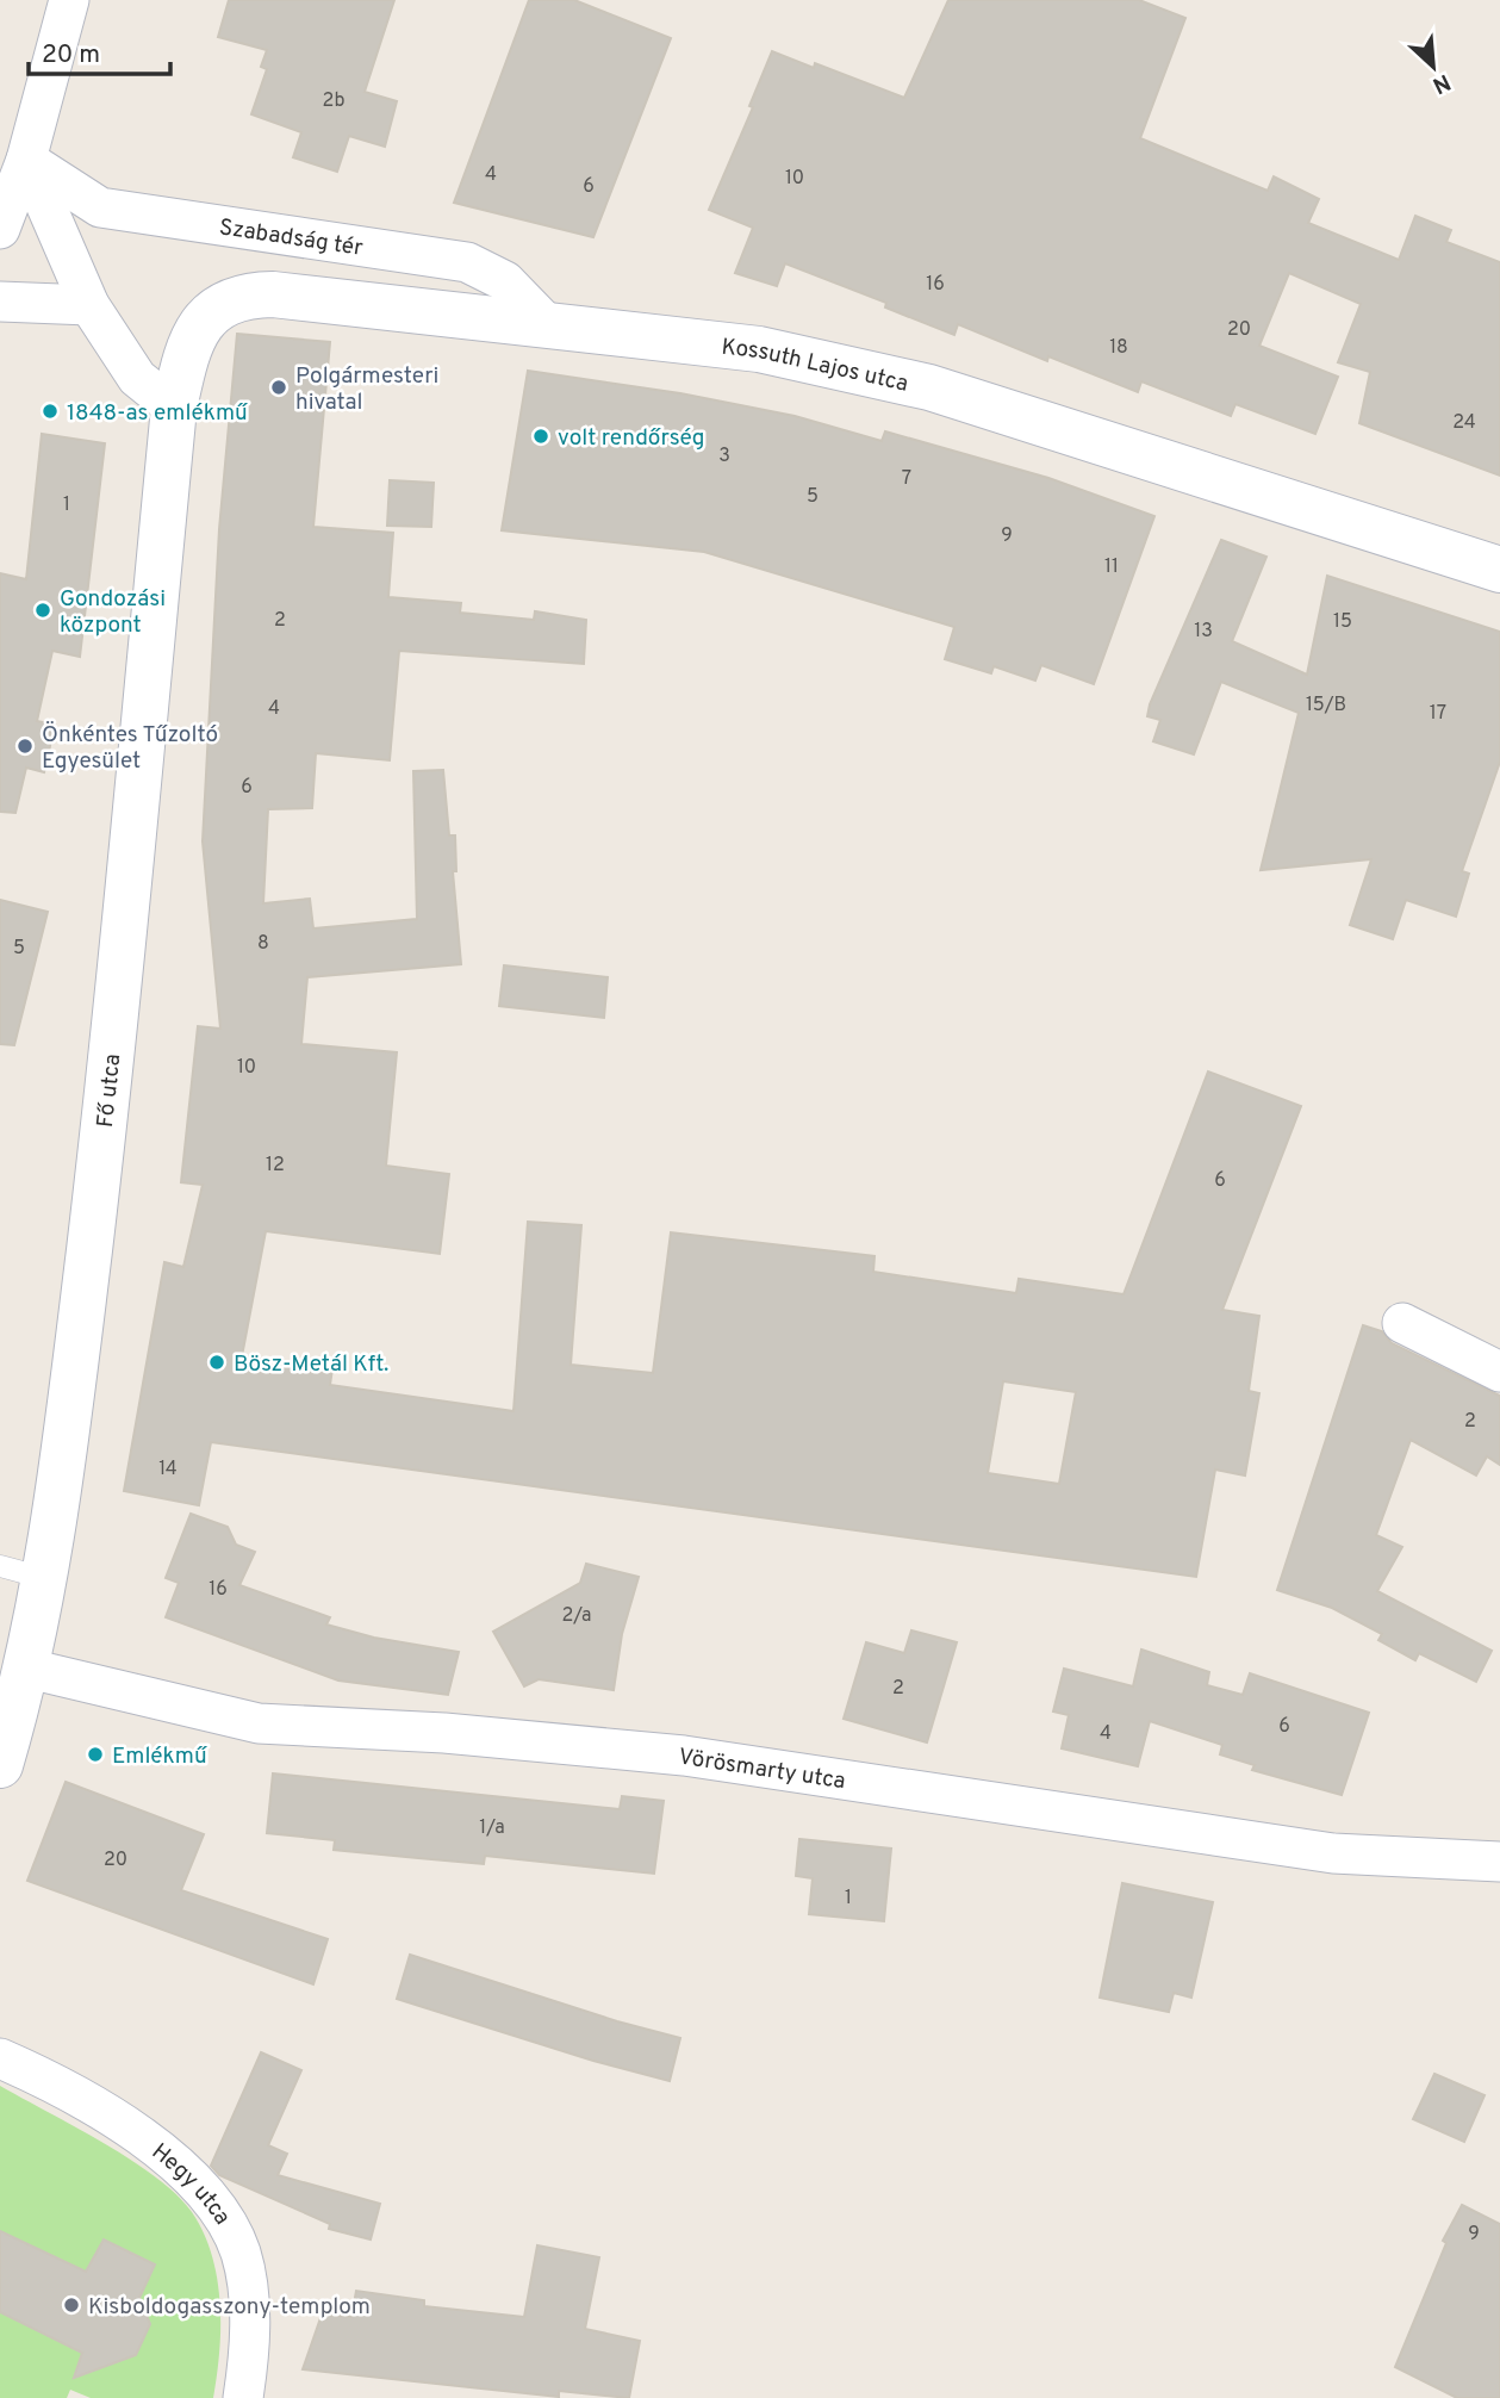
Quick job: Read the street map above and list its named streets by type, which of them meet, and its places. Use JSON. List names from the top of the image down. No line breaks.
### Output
{"streets":{"street":["Szabadság tér","Kossuth Lajos utca","Fő utca","Vörösmarty utca","Hegy utca"]},"crossings":[["Szabadság tér","Kossuth Lajos utca"],["Kossuth Lajos utca","Fő utca"],["Fő utca","Vörösmarty utca"]],"places":["Polgármesteri hivatal","1848-as emlékmű","volt rendőrség","Gondozási központ","Önkéntes Tűzoltó Egyesület","Bösz-Metál Kft.","Emlékmű","Kisboldogasszony-templom"],"house_numbers":["2b","4","10","6","16","20","18","24","3","7","5","1","9","11","2","15","13","15/B","4","17","6","8","5","10","12","6","2","14","16","2/a","2","6","4","1/a","20","1","9"],"scale_bar":"20 m","north":"bottom right"}
